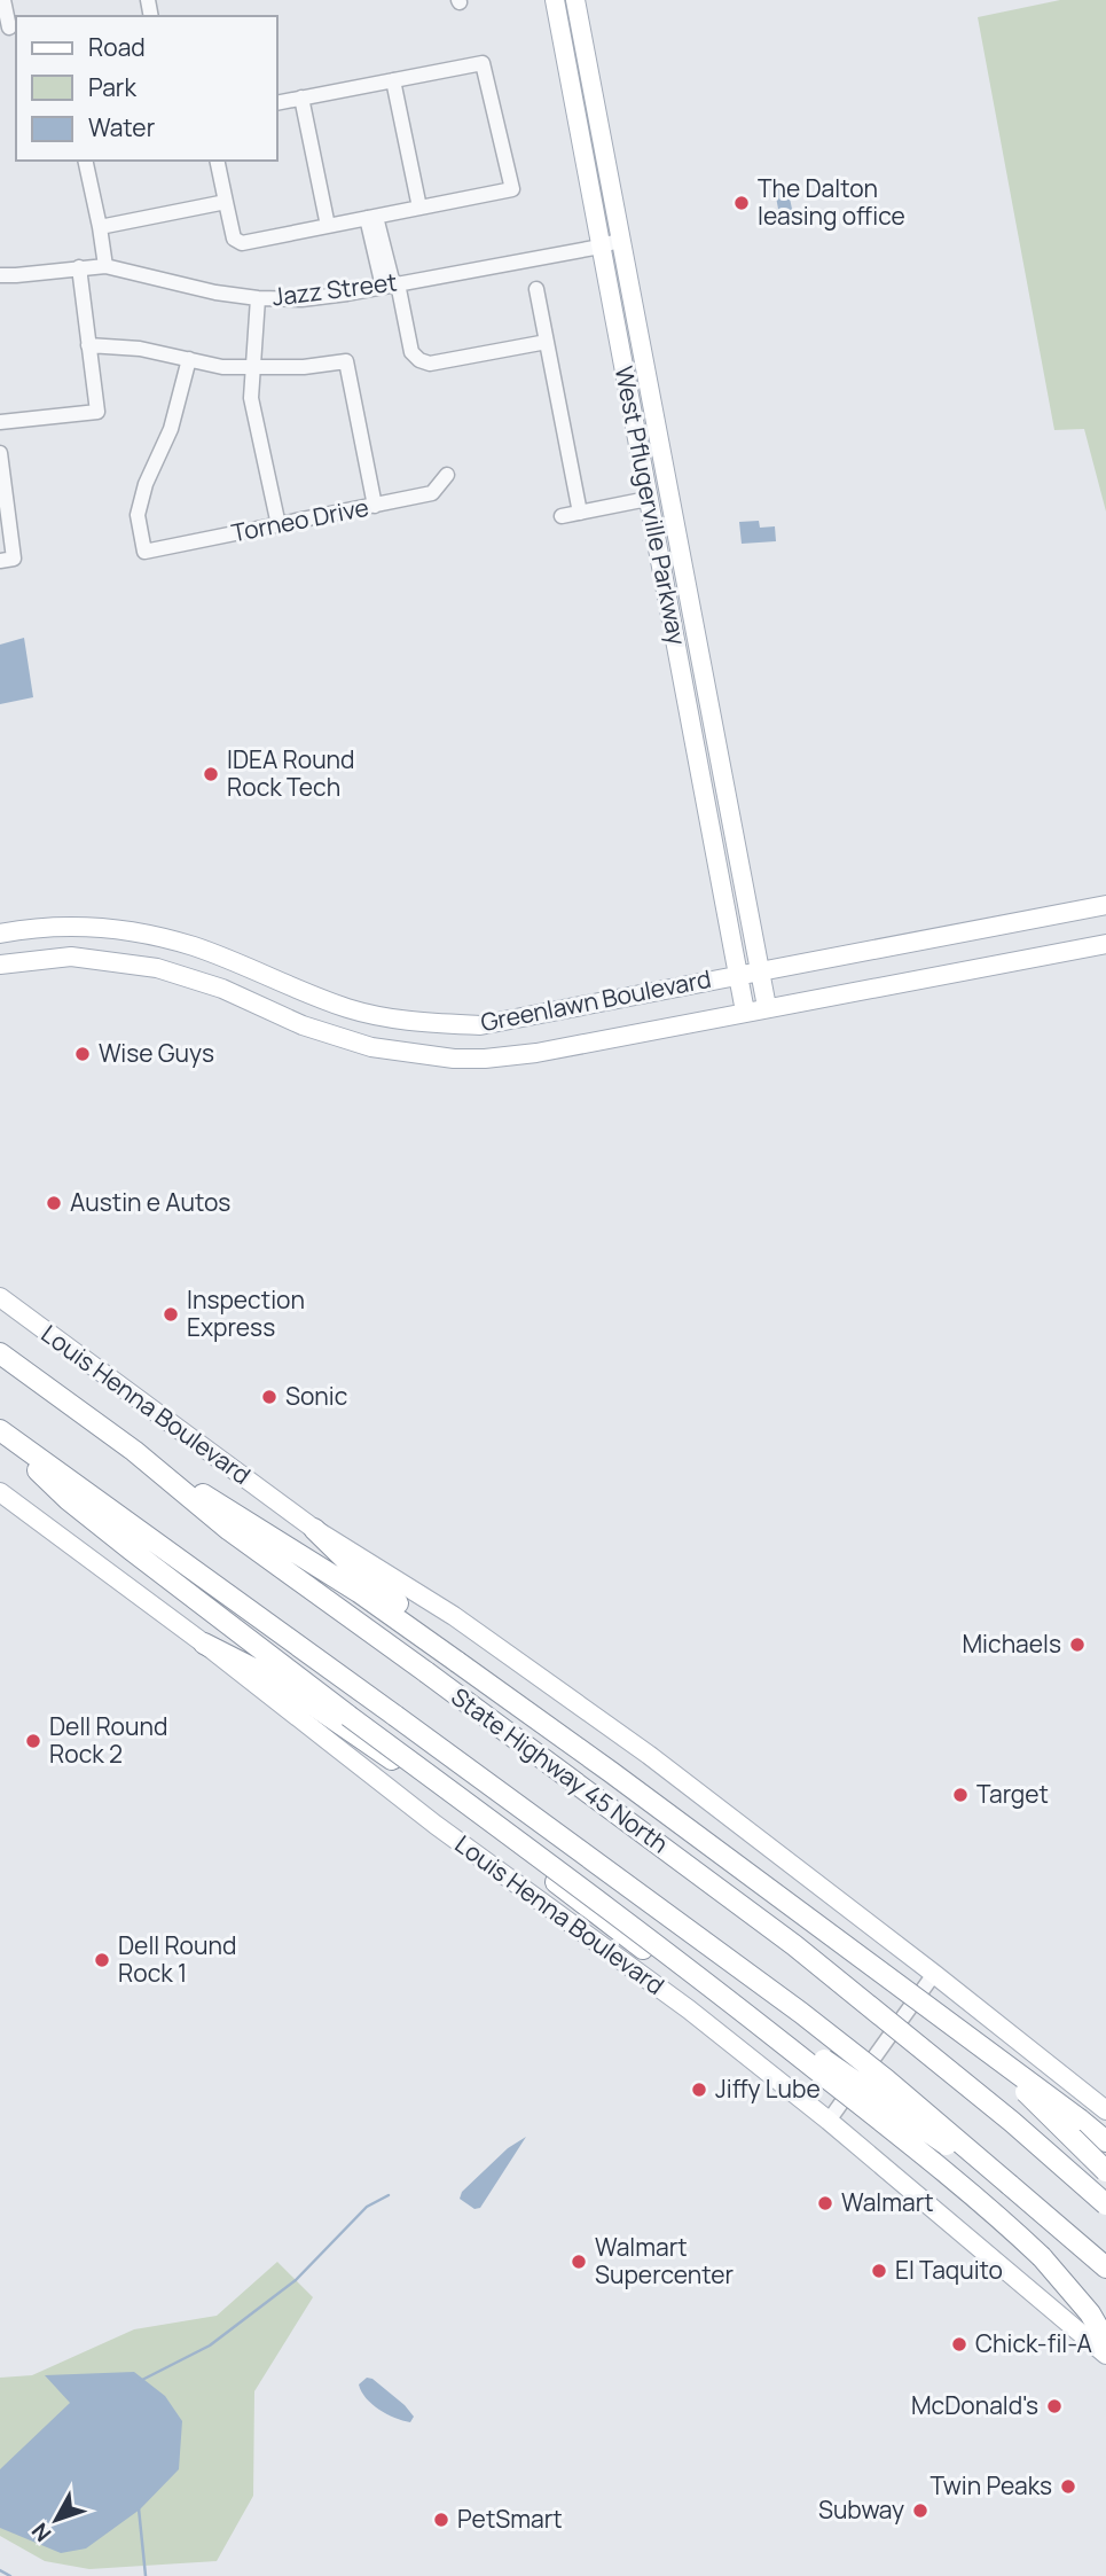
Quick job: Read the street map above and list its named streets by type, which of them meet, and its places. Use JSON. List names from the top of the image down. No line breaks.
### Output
{"streets":{"highway":["State Highway 45 North"],"main road":["West Pflugerville Parkway","Greenlawn Boulevard","Louis Henna Boulevard"],"street":["Jazz Street","Torneo Drive"]},"crossings":[["Jazz Street","West Pflugerville Parkway"],["West Pflugerville Parkway","Greenlawn Boulevard"]],"places":["The Dalton leasing office","IDEA Round Rock Tech","Wise Guys","Austin e Autos","Inspection Express","Sonic","Michaels","Dell Round Rock 2","Target","Dell Round Rock 1","Jiffy Lube","Walmart","Walmart Supercenter","El Taquito","Chick-fil-A","McDonald's","Twin Peaks","Subway","PetSmart"],"legend":["Road","Park","Water"],"north":"bottom left"}
